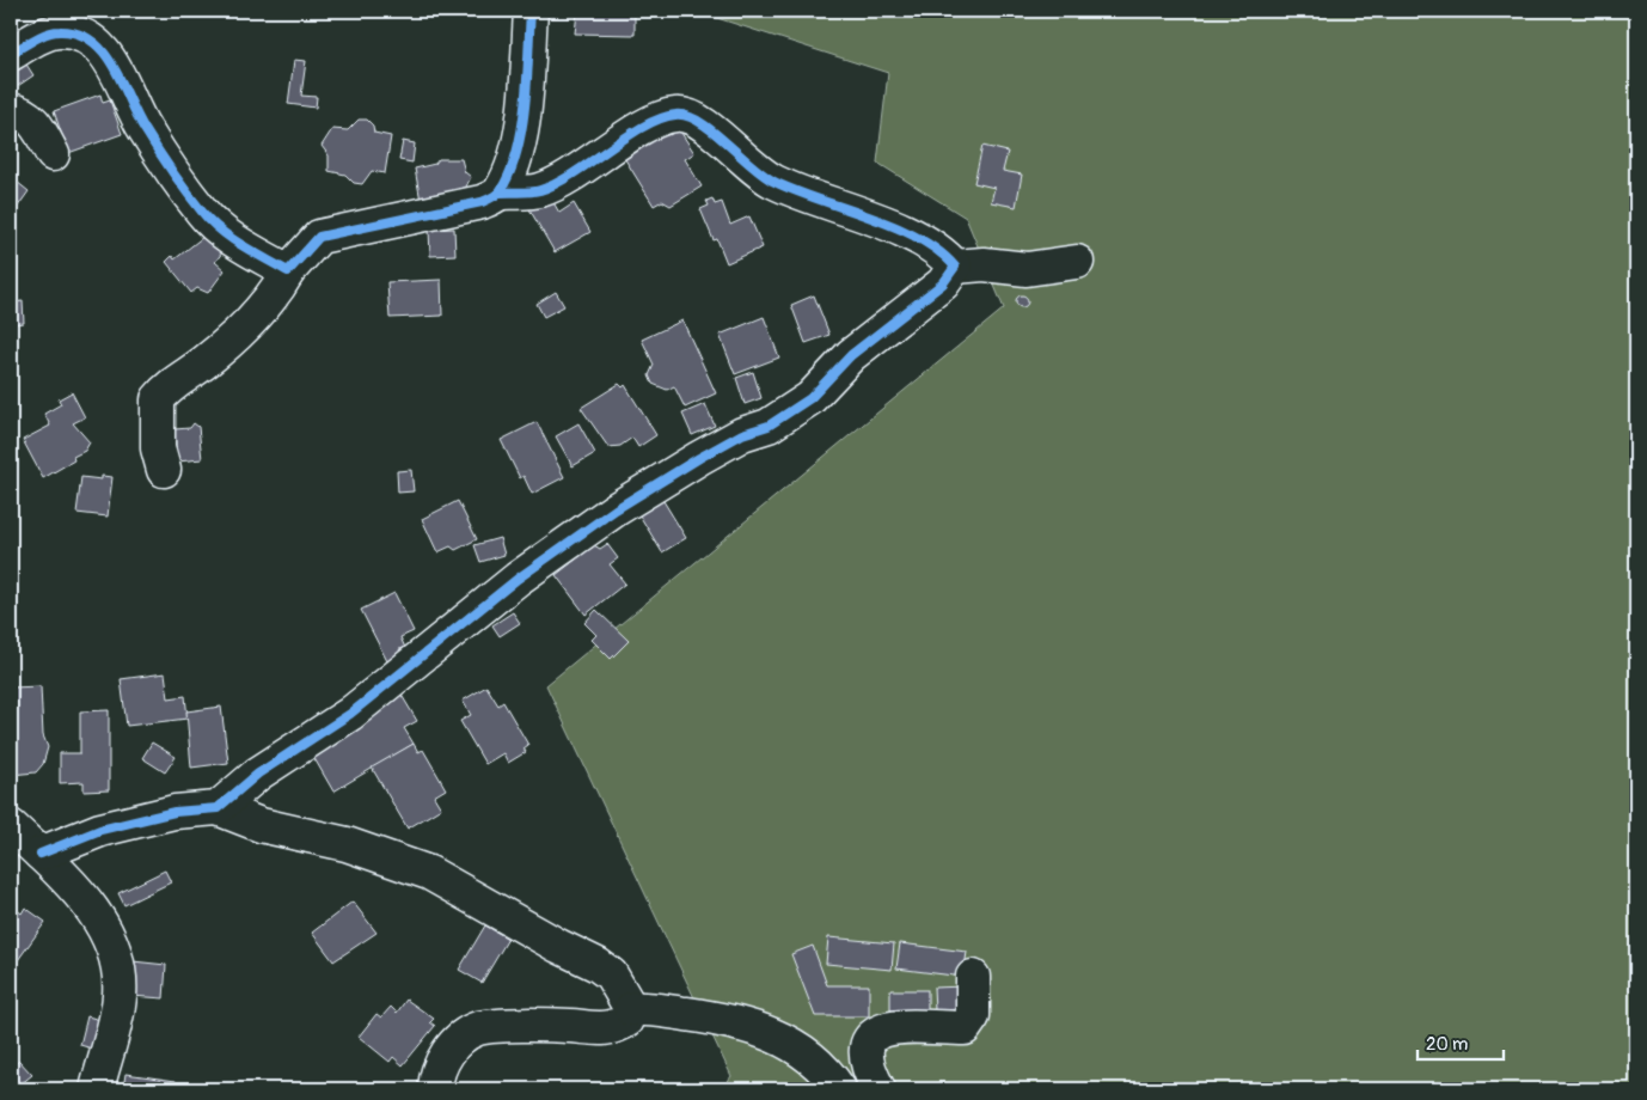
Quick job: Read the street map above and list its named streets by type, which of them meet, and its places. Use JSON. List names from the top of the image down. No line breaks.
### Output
{"scale_bar":"20 m"}
